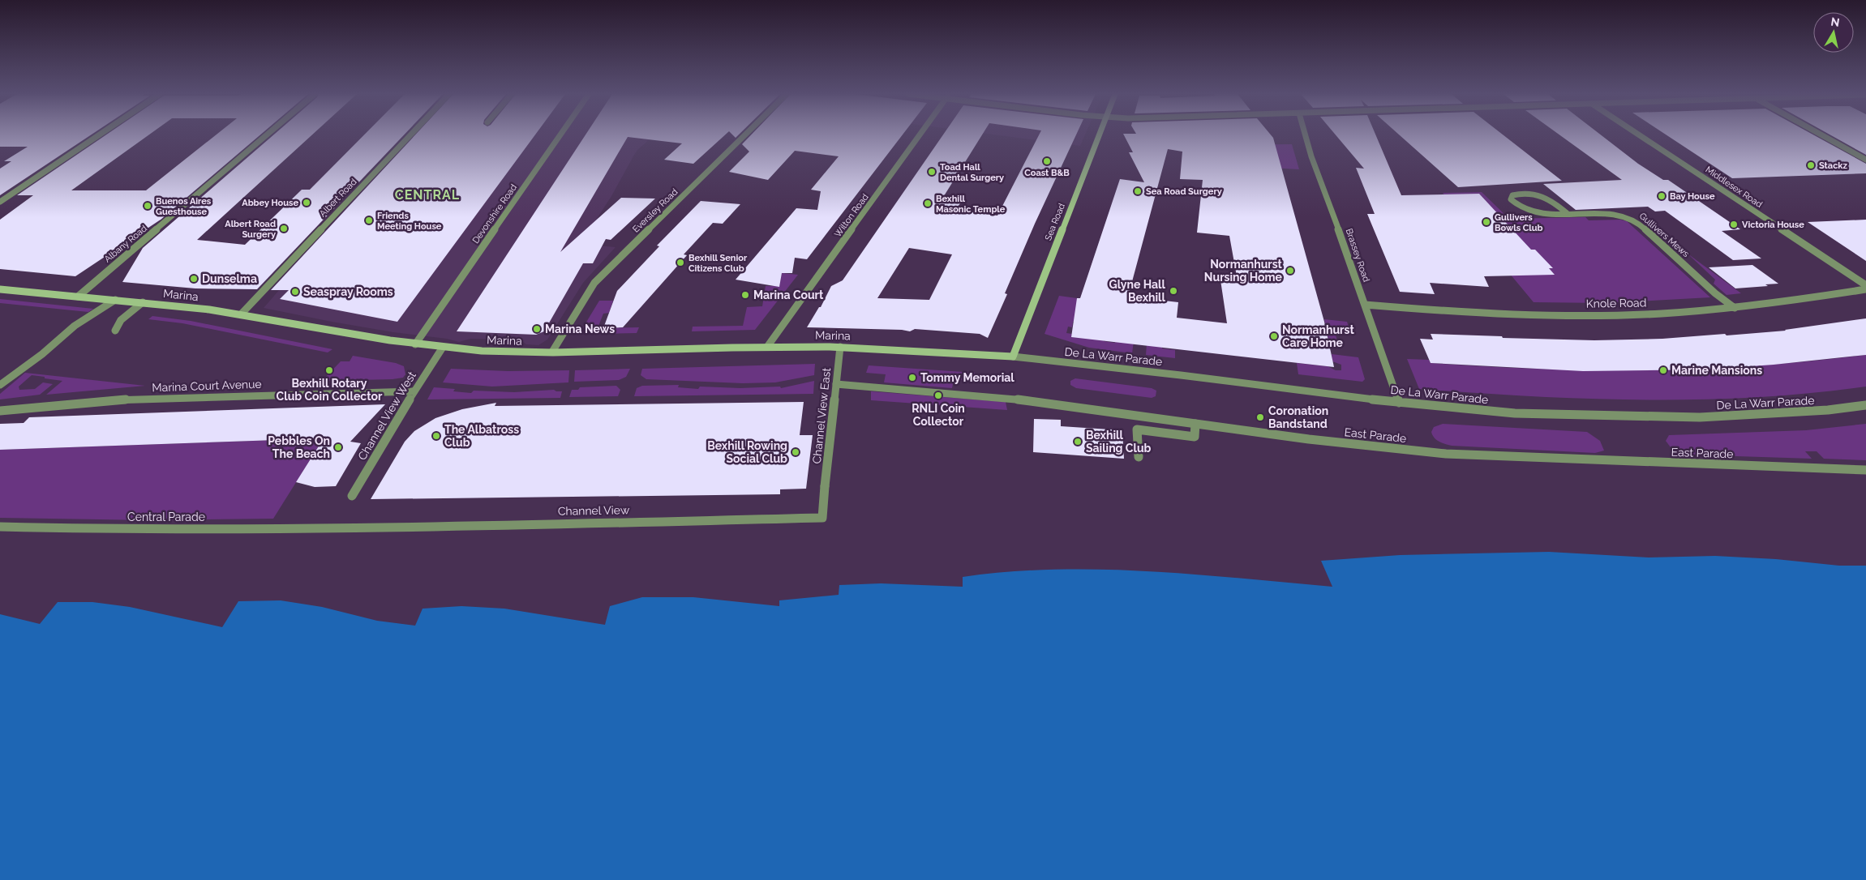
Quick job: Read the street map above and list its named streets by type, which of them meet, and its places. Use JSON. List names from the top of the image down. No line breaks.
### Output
{"streets":{"main road":["Sea Road","Marina"],"street":["Middlesex Road","Albert Road","Eversley Road","Devonshire Road","Wilton Road","Gullivers Mews","Albany Road","Brassey Road","Knole Road","De La Warr Parade","Marina Court Avenue","Channel View West","Channel View East","East Parade","Channel View","Central Parade"]},"crossings":[["Albert Road","Marina"],["Eversley Road","Marina"],["Devonshire Road","Marina"],["Wilton Road","Marina"],["Sea Road","Marina"],["Sea Road","De La Warr Parade"],["Gullivers Mews","Knole Road"],["Albany Road","Marina"],["Brassey Road","Knole Road"],["Brassey Road","De La Warr Parade"],["Marina","De La Warr Parade"],["Marina","Channel View West"],["Marina","Channel View East"],["Marina Court Avenue","Channel View West"],["Channel View East","East Parade"],["Channel View East","Channel View"],["Channel View","Central Parade"]],"districts":["CENTRAL"],"places":["Coast B&B","Stackz","Toad Hall Dental Surgery","Sea Road Surgery","Bay House","Abbey House","Bexhill Masonic Temple","Buenos Aires Guesthouse","Friends Meeting House","Gullivers Bowls Club","Victoria House","Albert Road Surgery","Bexhill Senior Citizens Club","Normanhurst Nursing Home","Dunselma","Glyne Hall Bexhill","Seaspray Rooms","Marina Court","Marina News","Normanhurst Care Home","Bexhill Rotary Club Coin Collector","Marine Mansions","Tommy Memorial","RNLI Coin Collector","Coronation Bandstand","The Albatross Club","Bexhill Sailing Club","Pebbles On The Beach","Bexhill Rowing Social Club"],"north":"top"}
